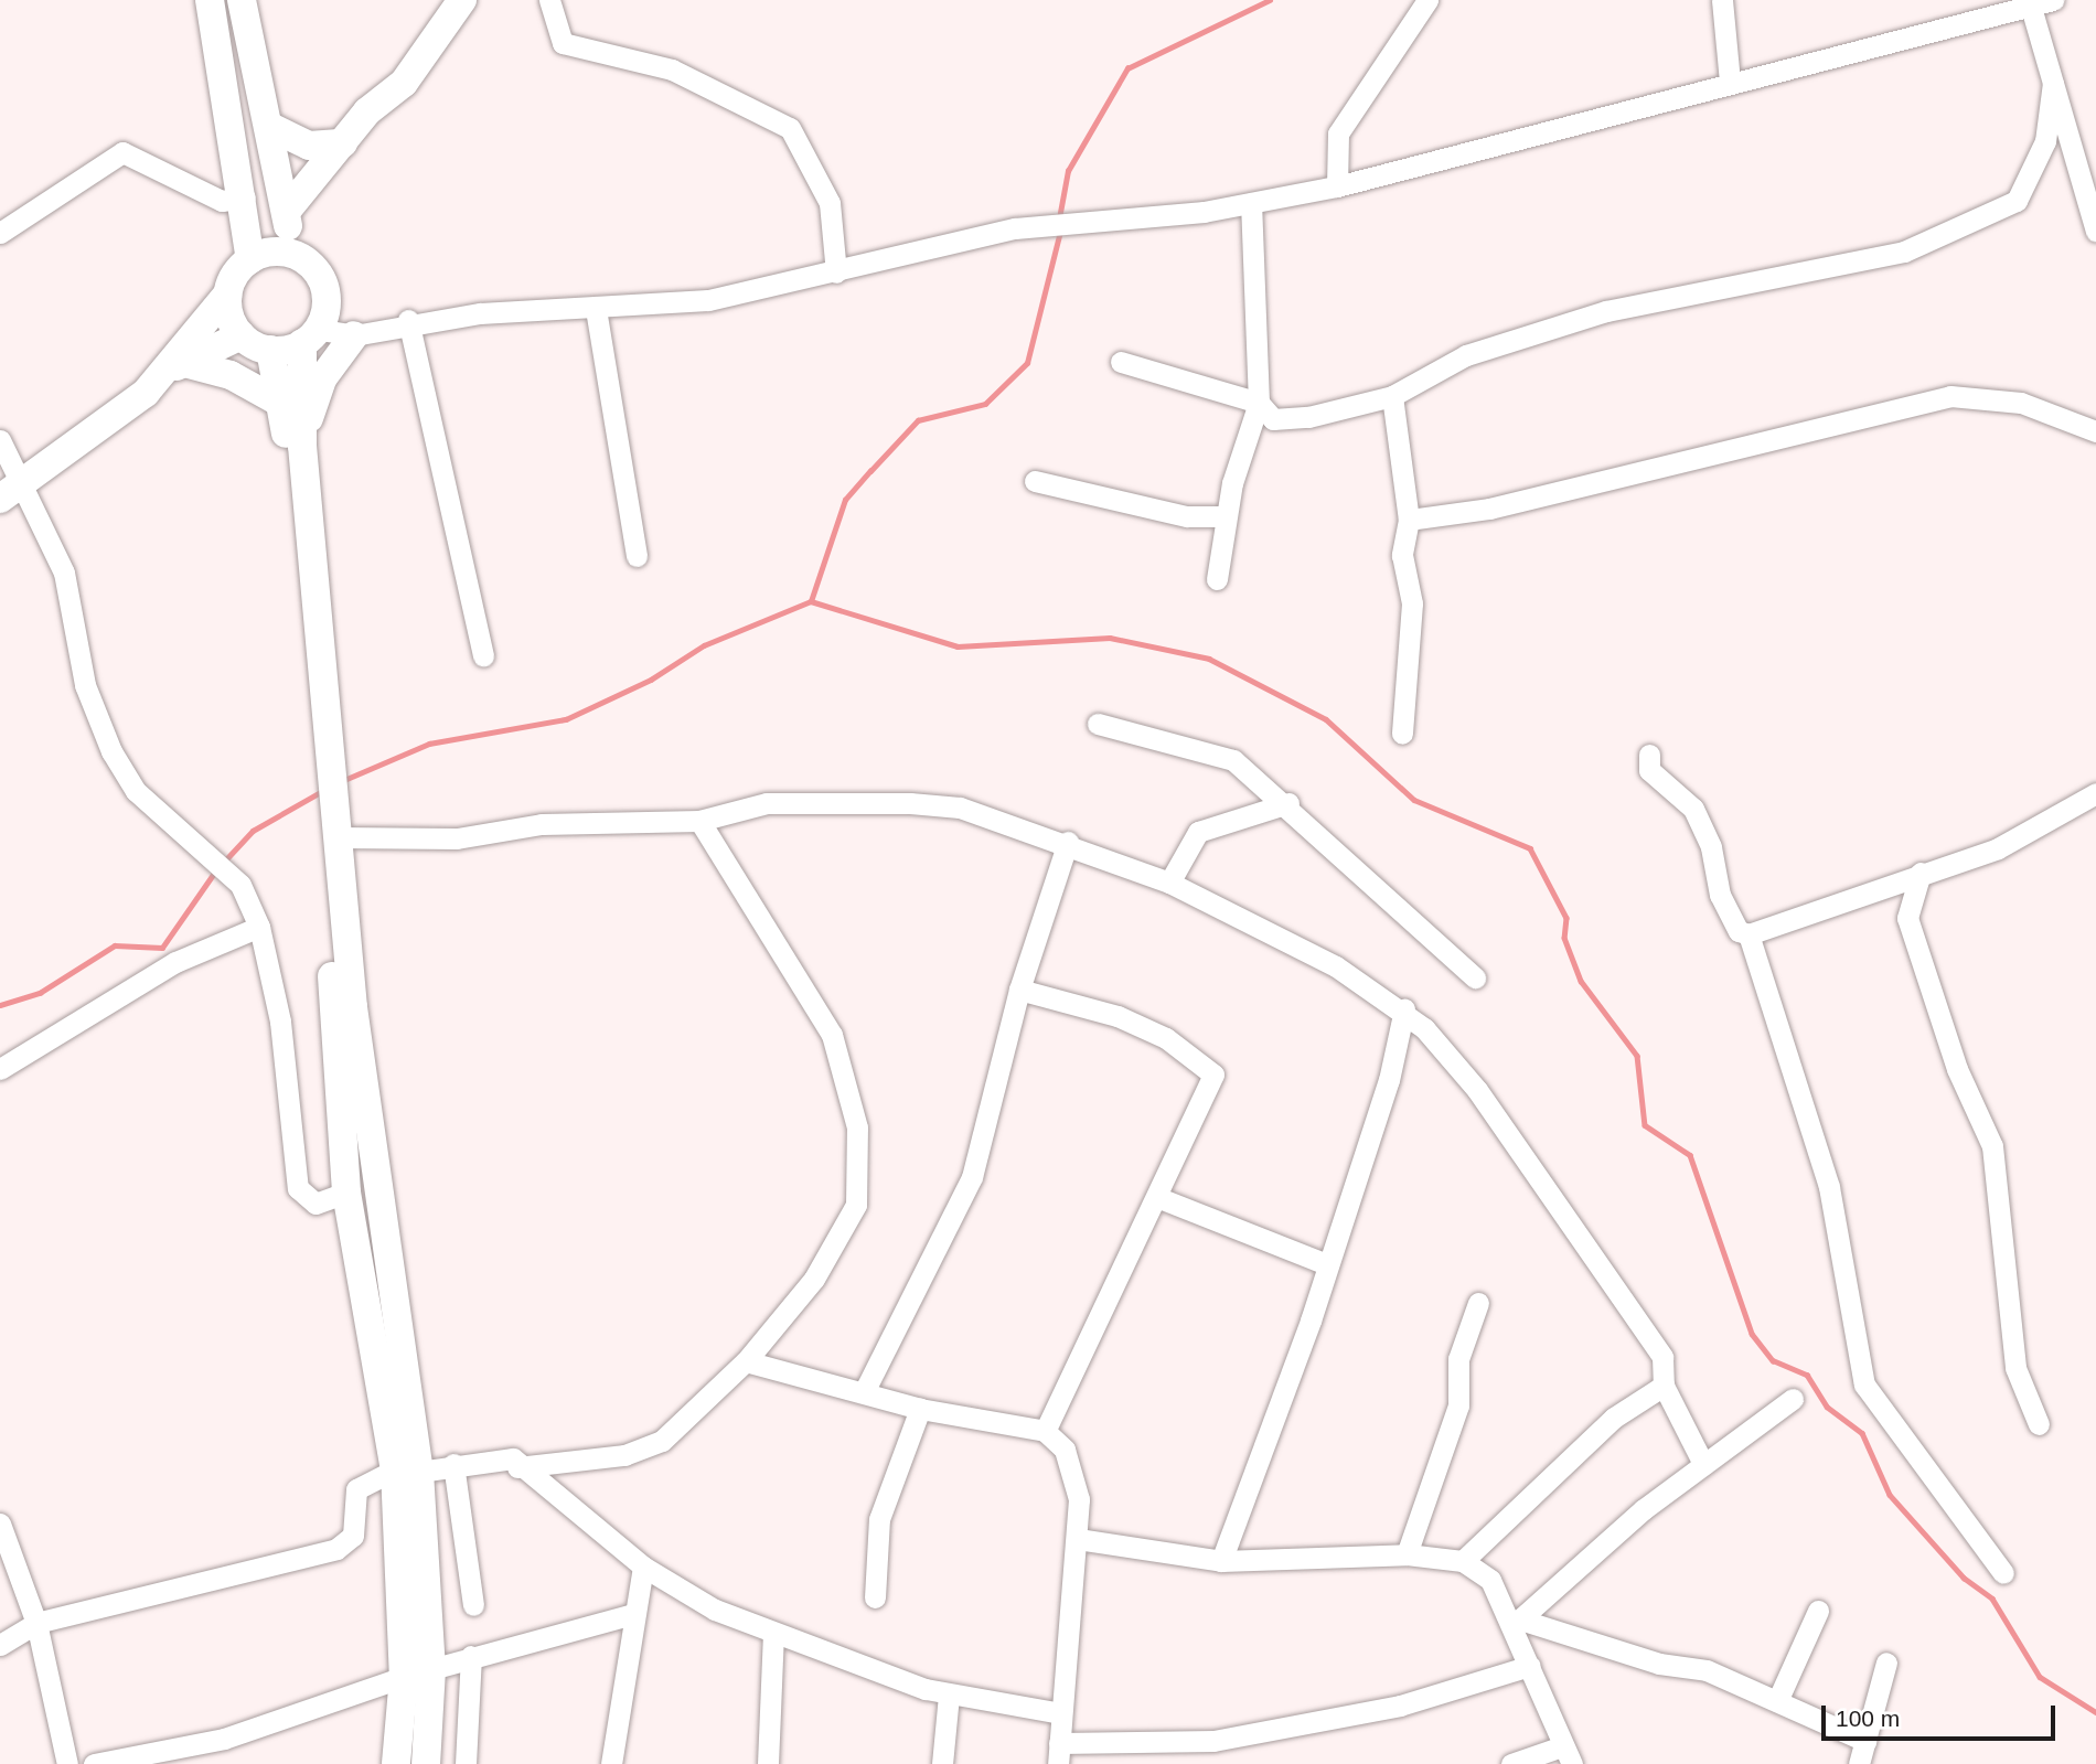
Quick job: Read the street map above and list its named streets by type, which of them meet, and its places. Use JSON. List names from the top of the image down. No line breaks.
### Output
{"scale_bar":"100 m"}
